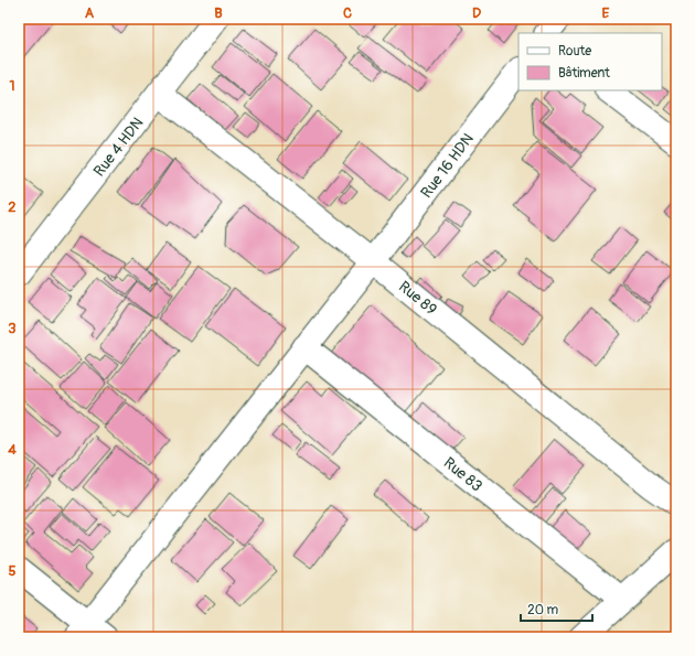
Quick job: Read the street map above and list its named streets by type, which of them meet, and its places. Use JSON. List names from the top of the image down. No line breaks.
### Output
{"streets":{"street":["Rue 4 HDN","Rue 16 HDN","Rue 89","Rue 83"]},"crossings":[["Rue 4 HDN","Rue 89"],["Rue 16 HDN","Rue 89"],["Rue 16 HDN","Rue 83"]],"legend":["Route","Bâtiment"],"scale_bar":"20 m","grid":{"columns":["A","B","C","D","E"],"rows":["1","2","3","4","5"]}}
